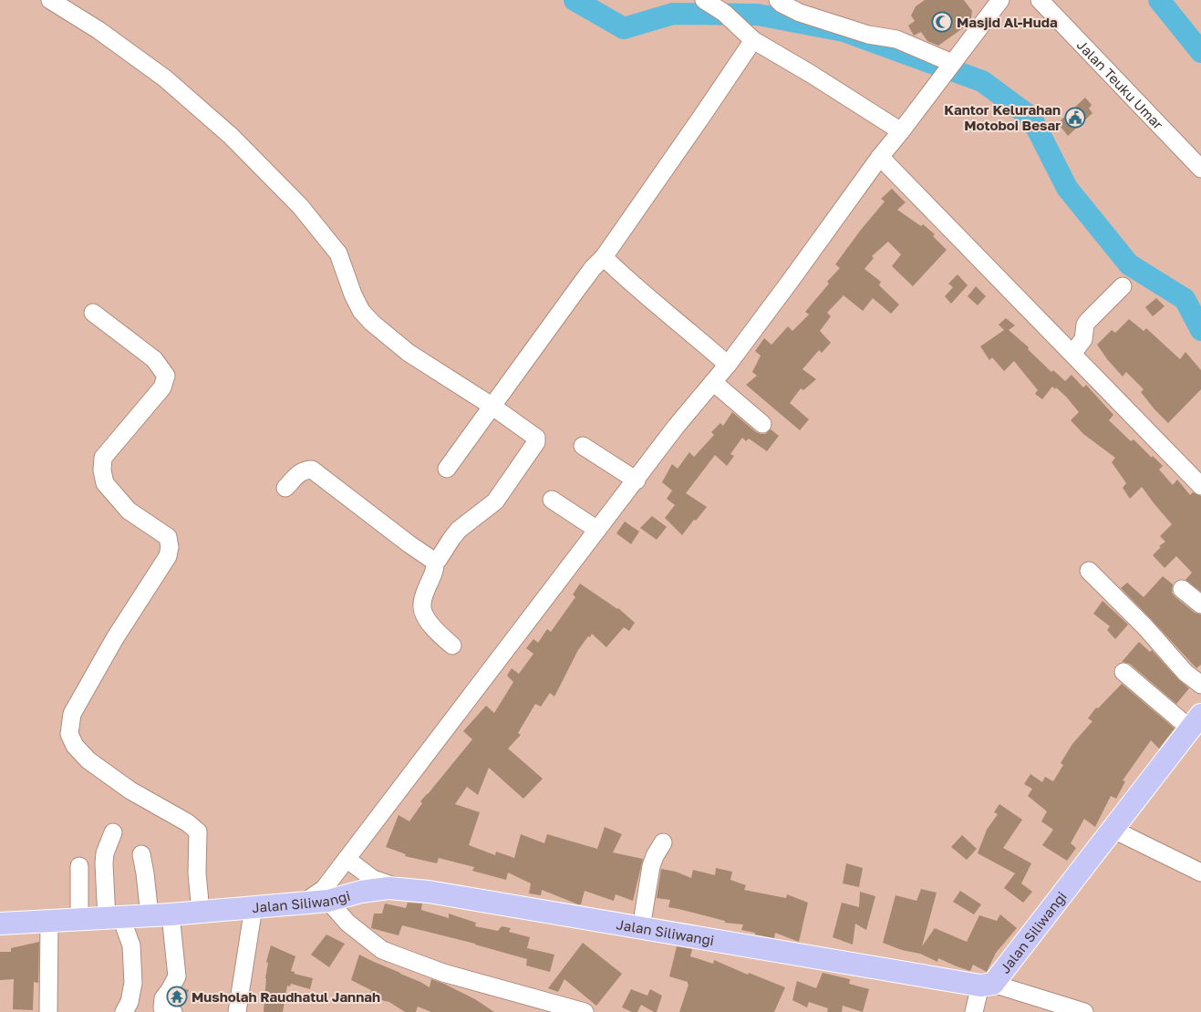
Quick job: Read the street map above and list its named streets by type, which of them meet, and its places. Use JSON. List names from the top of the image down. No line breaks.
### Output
{"streets":{"main road":["Jalan Siliwangi"],"street":["Jalan Teuku Umar"]},"places":{"mosque":["Masjid Al-Huda"],"public building":["Kantor Kelurahan Motoboi Besar"],"temple":["Musholah Raudhatul Jannah"]}}
